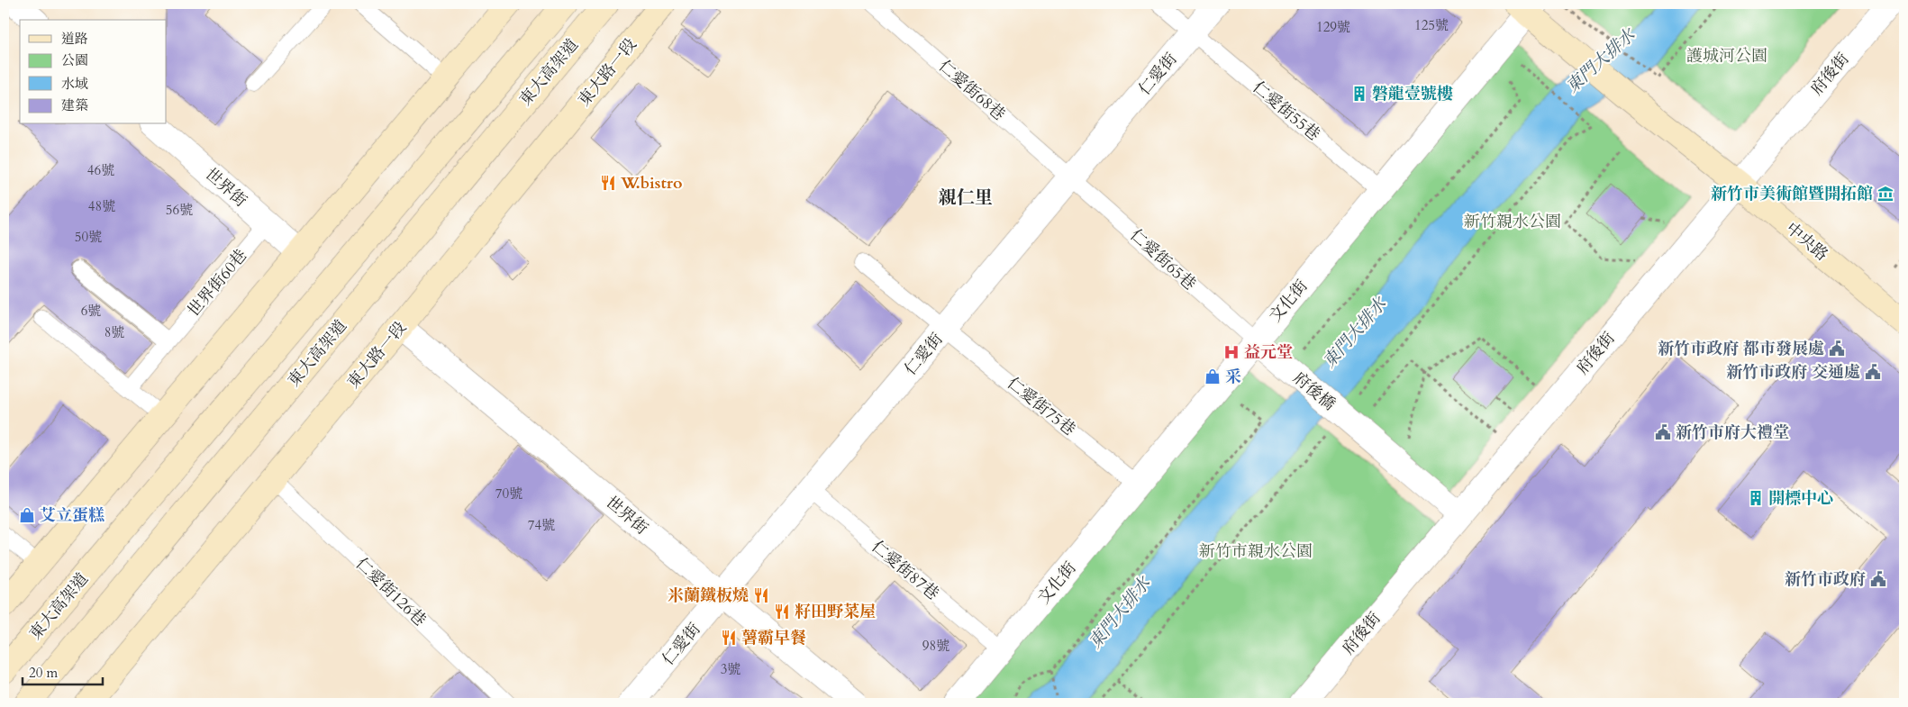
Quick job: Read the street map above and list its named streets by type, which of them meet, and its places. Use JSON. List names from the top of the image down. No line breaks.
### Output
{"streets":{"street":["東大高架道","東大路一段","仁愛街","府後街","世界街","中央路","文化街","府後橋"],"lane":["仁愛街68巷","仁愛街55巷","仁愛街65巷","世界街60巷","仁愛街75巷","仁愛街87巷","仁愛街126巷"]},"crossings":[["東大路一段","世界街"],["東大路一段","仁愛街126巷"],["仁愛街","仁愛街68巷"],["仁愛街","仁愛街55巷"],["仁愛街","世界街"],["仁愛街","仁愛街65巷"],["仁愛街","仁愛街75巷"],["仁愛街","仁愛街87巷"],["府後街","中央路"],["府後街","府後橋"],["仁愛街68巷","仁愛街65巷"],["仁愛街55巷","文化街"],["世界街","世界街60巷"],["中央路","文化街"],["仁愛街65巷","文化街"],["仁愛街65巷","府後橋"],["文化街","府後橋"],["文化街","仁愛街75巷"],["文化街","仁愛街87巷"]],"districts":["親仁里"],"water":["東門大排水"],"parks":["護城河公園","新竹親水公園","新竹市親水公園"],"places":{"building":["磐龍壹號樓","開標中心"],"restaurant":["W.bistro","米蘭鐵板燒","籽田野菜屋","薯霸早餐"],"museum":["新竹市美術館暨開拓館"],"public building":["新竹市政府 都市發展處","新竹市政府 交通處","新竹市府大禮堂","新竹市政府"],"hospital":["益元堂"],"shop":["采","艾立蛋糕"]},"house_numbers":["125號","129號","46號","48號","56號","50號","6號","8號","70號","74號","98號","3號"],"legend":["道路","公園","水域","建築"],"scale_bar":"20 m"}
